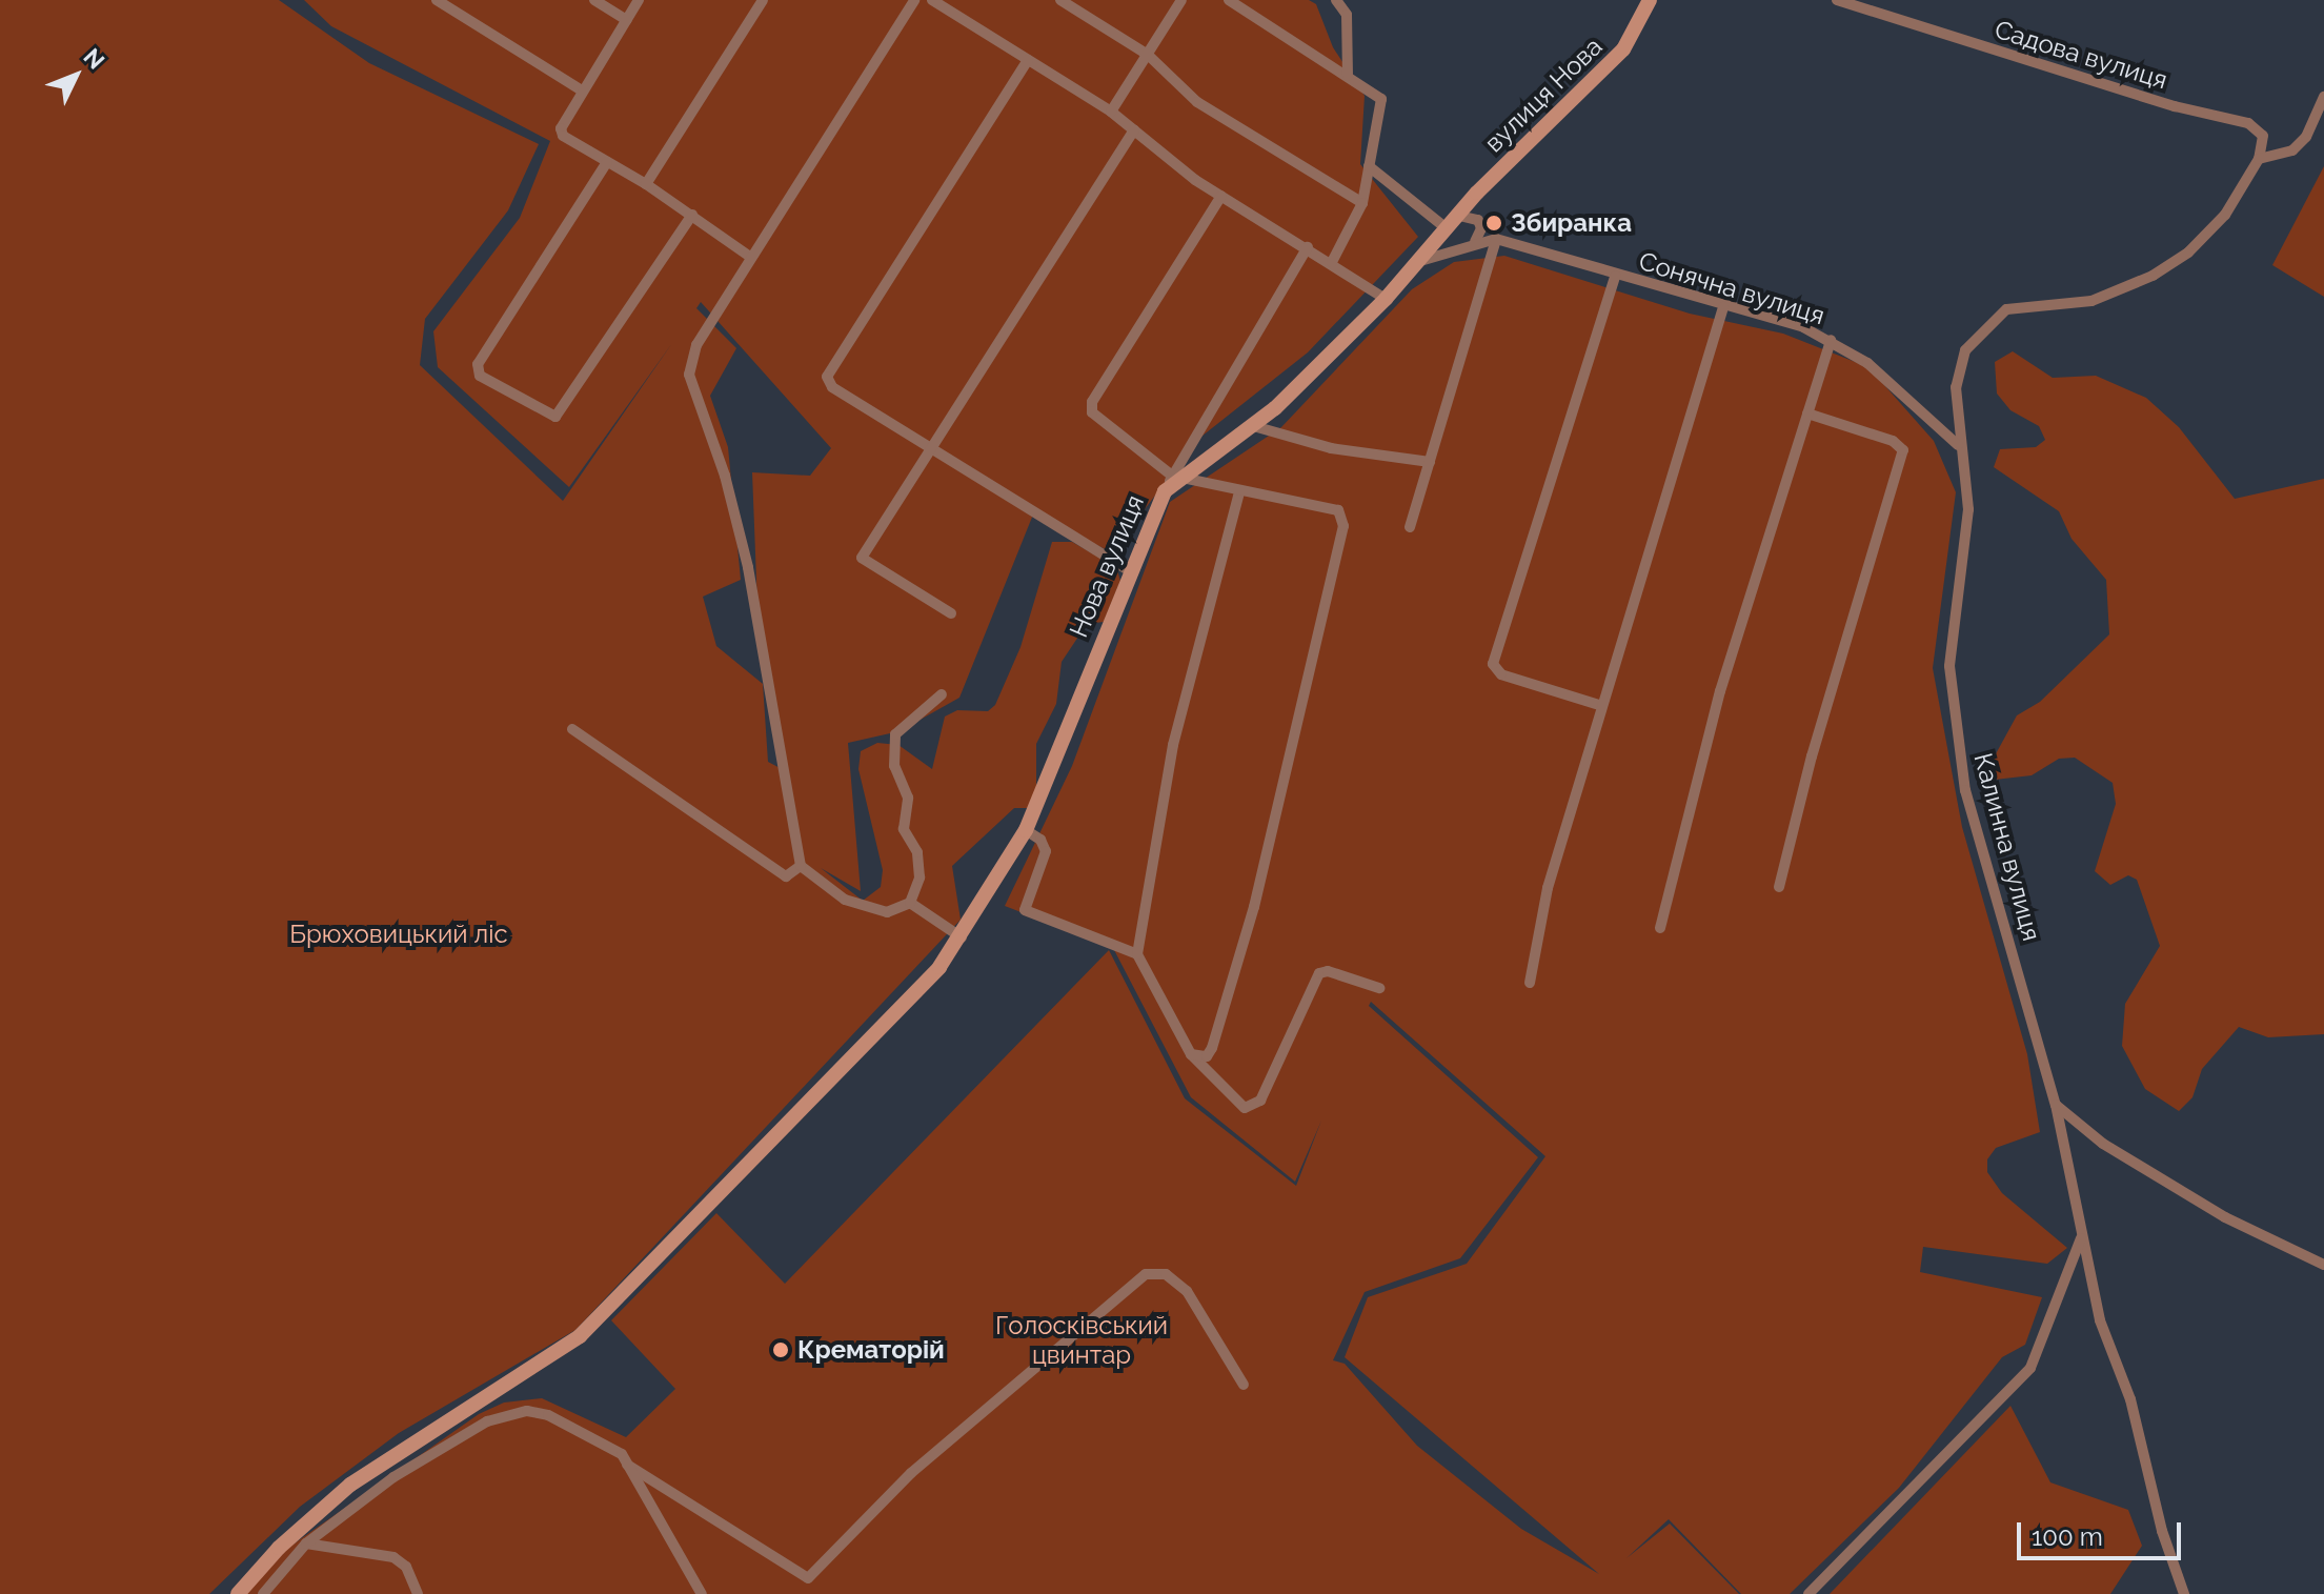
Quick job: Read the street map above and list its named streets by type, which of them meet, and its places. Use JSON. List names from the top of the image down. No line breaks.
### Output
{"streets":{"street":["Садова вулиця","вулиця Нова","Сонячна вулиця","Нова вулиця","Калинна вулиця"]},"crossings":[["вулиця Нова","Нова вулиця"],["Сонячна вулиця","Нова вулиця"],["Сонячна вулиця","Калинна вулиця"]],"parks":["Брюховицький ліс","Голосківський цвинтар"],"places":["Збиранка","Крематорій"],"scale_bar":"100 m","north":"top right"}
